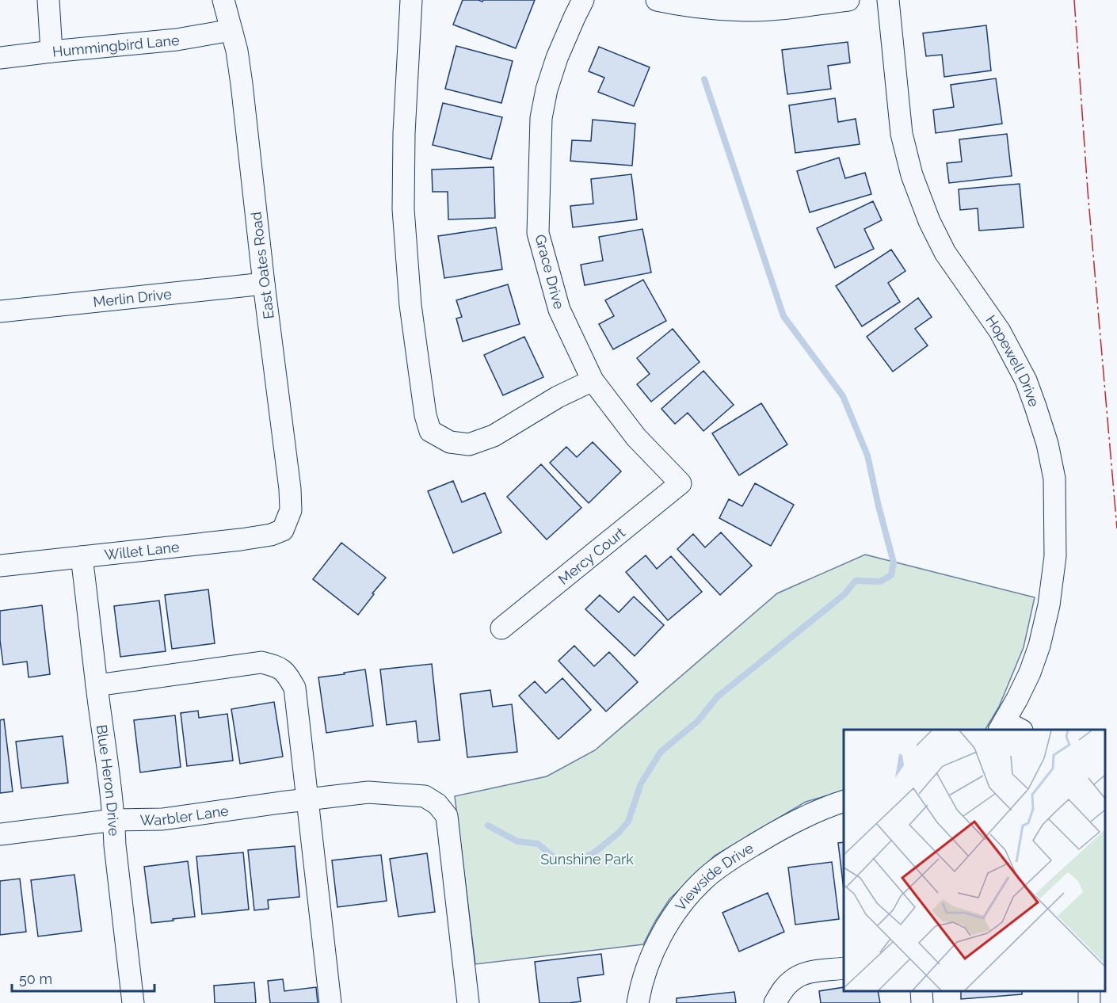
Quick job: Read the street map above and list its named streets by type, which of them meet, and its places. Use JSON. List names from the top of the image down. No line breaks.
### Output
{"streets":{"street":["Hummingbird Lane","East Oates Road","Grace Drive","Merlin Drive","Hopewell Drive","Willet Lane","Mercy Court","Blue Heron Drive","Warbler Lane","Viewside Drive"]},"crossings":[["Hummingbird Lane","East Oates Road"],["East Oates Road","Merlin Drive"],["East Oates Road","Willet Lane"],["Grace Drive","Mercy Court"],["Willet Lane","Blue Heron Drive"],["Blue Heron Drive","Warbler Lane"]],"parks":["Sunshine Park"],"scale_bar":"50 m"}
